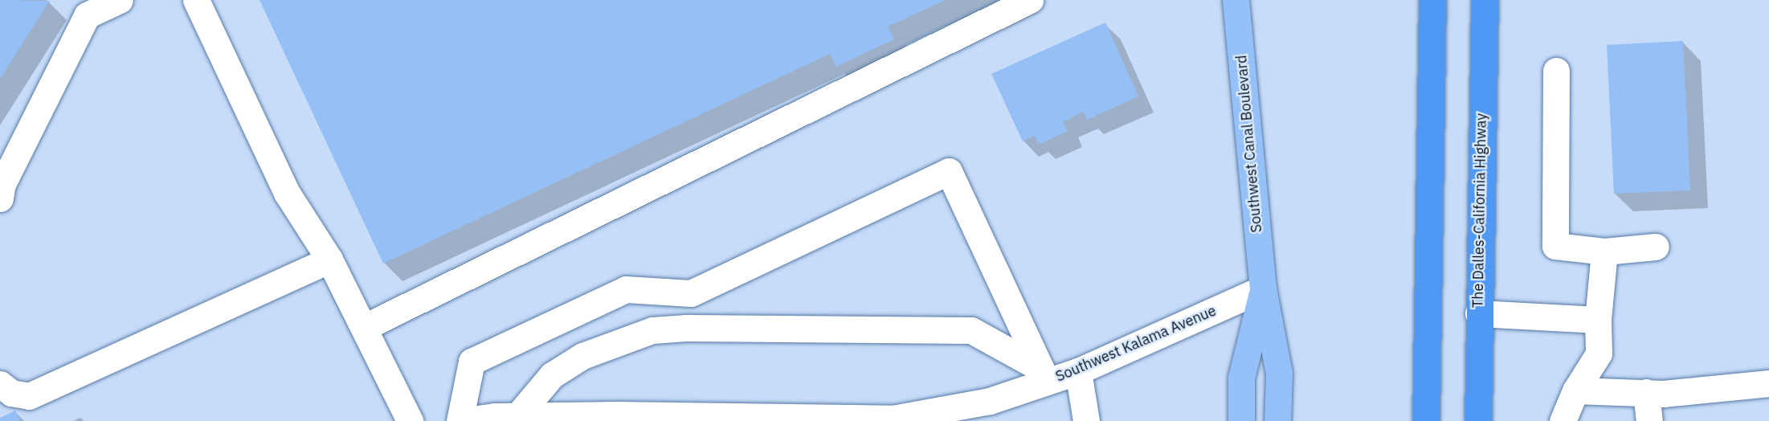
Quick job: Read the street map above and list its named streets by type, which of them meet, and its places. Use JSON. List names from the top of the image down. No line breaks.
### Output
{"streets":{"highway":["The Dalles-California Highway"],"main road":["Southwest Canal Boulevard"],"street":["Southwest Kalama Avenue"]},"crossings":[["Southwest Canal Boulevard","Southwest Kalama Avenue"]]}
